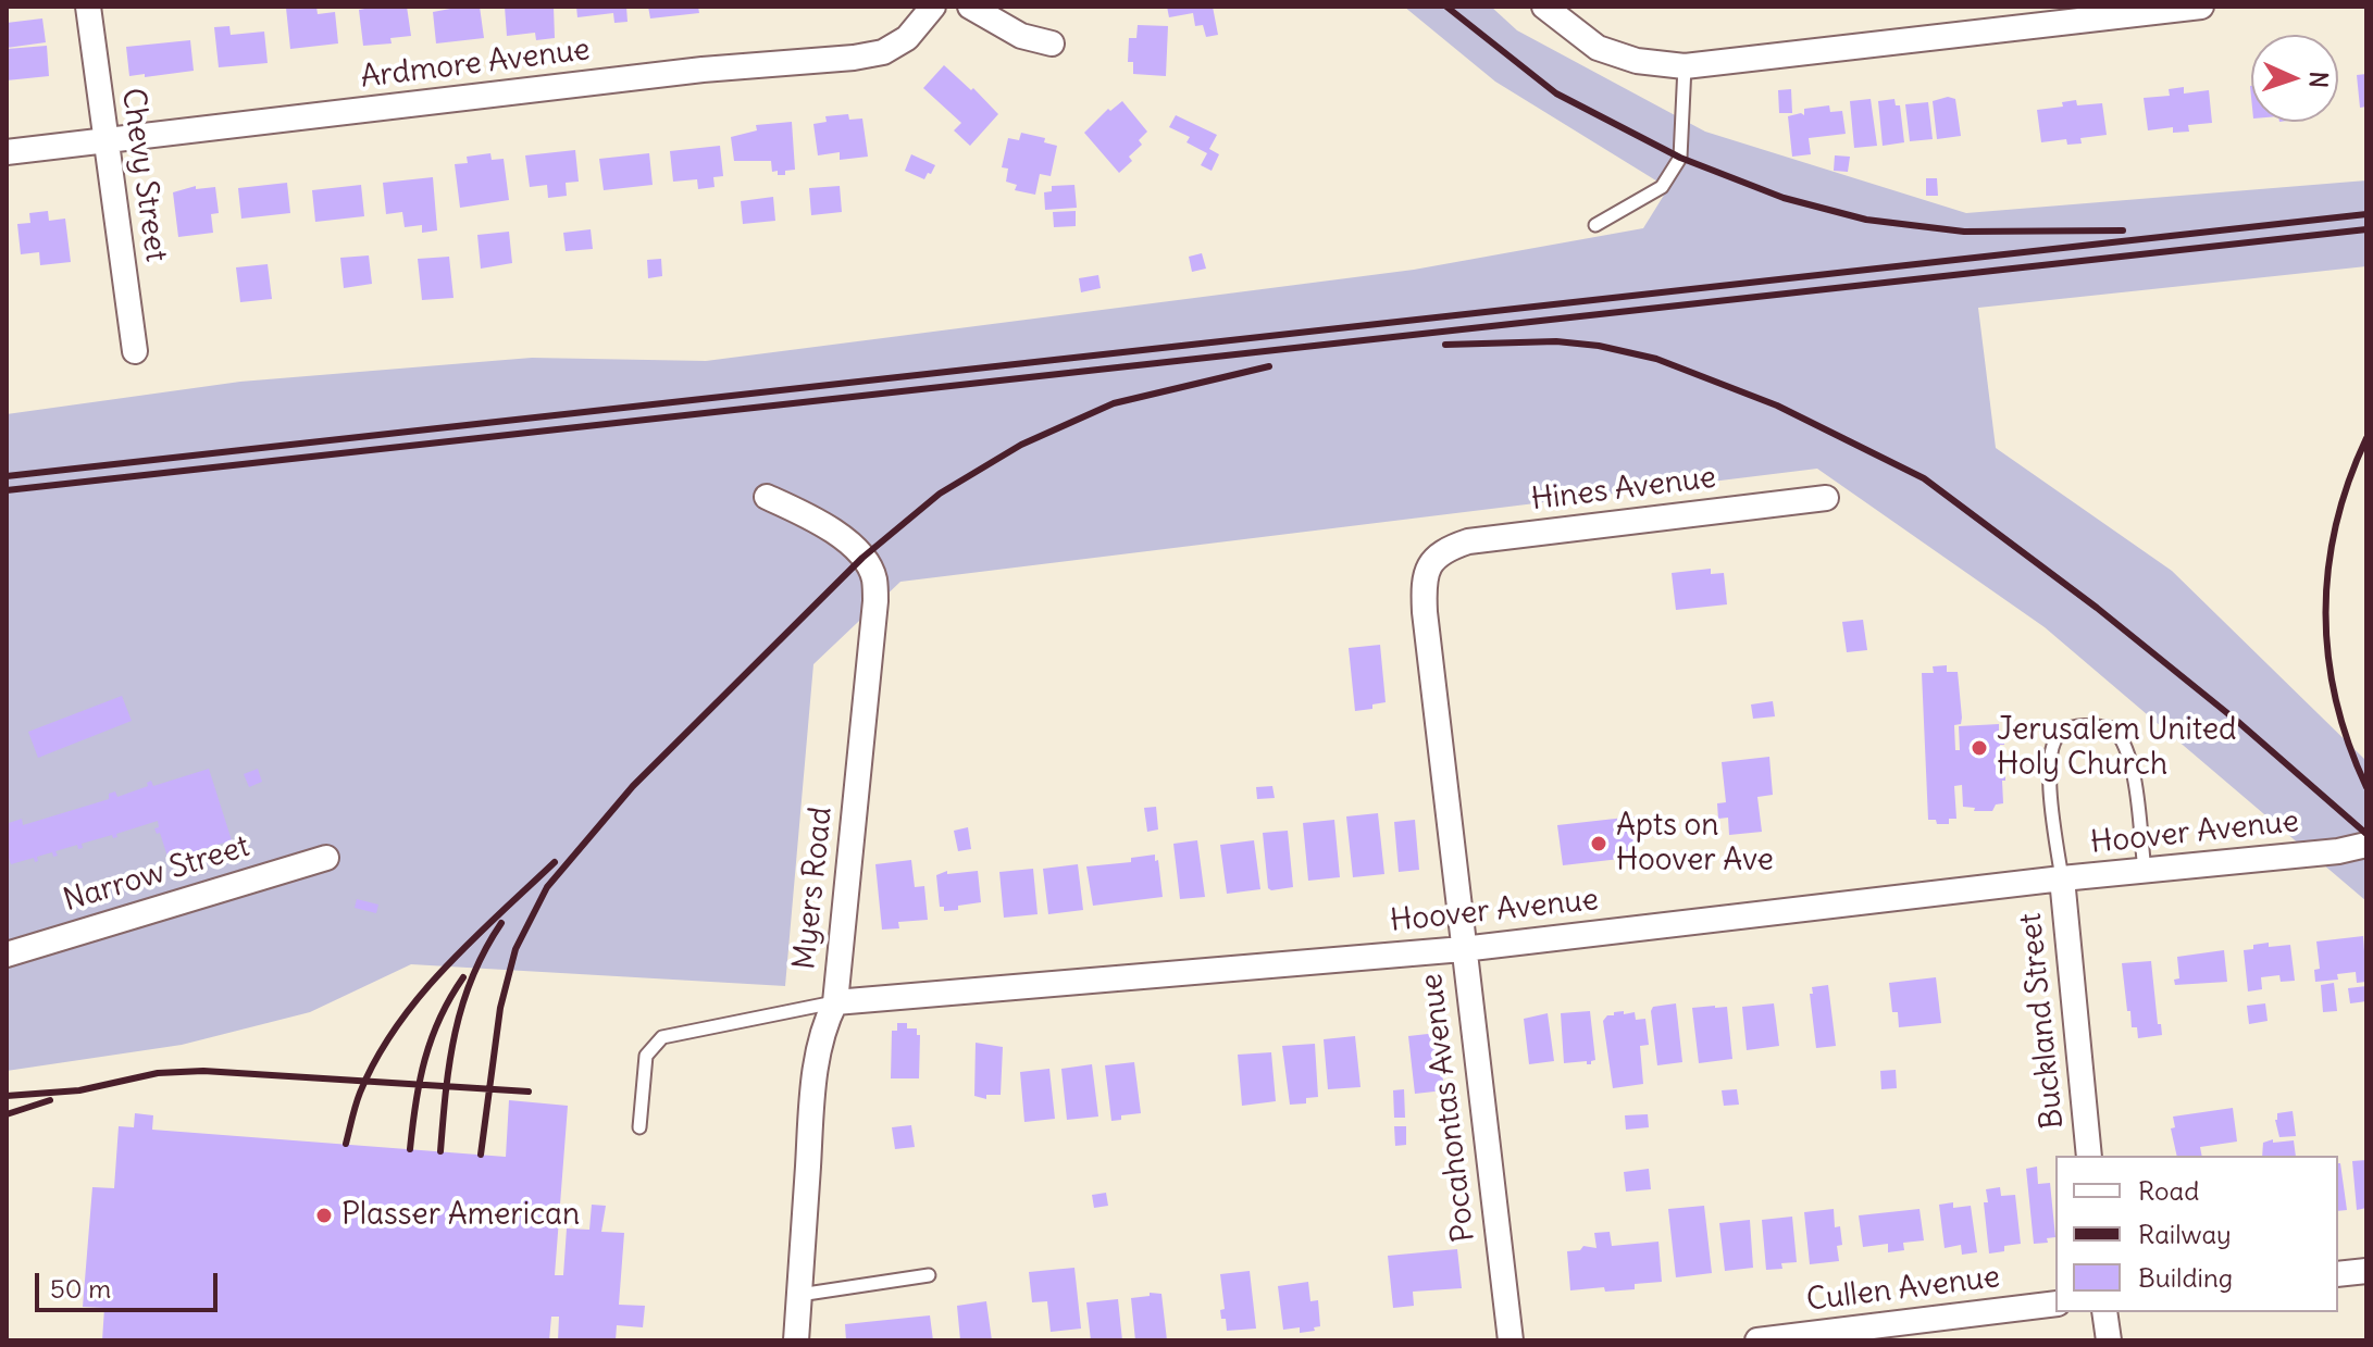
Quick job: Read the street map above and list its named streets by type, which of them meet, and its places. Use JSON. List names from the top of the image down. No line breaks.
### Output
{"streets":{"street":["Ardmore Avenue","Chevy Street","Hines Avenue","Hoover Avenue","Narrow Street","Myers Road","Buckland Street","Pocahontas Avenue","Cullen Avenue"]},"crossings":[["Ardmore Avenue","Chevy Street"],["Hines Avenue","Pocahontas Avenue"],["Hoover Avenue","Myers Road"],["Hoover Avenue","Buckland Street"],["Hoover Avenue","Pocahontas Avenue"]],"places":["Jerusalem United Holy Church","Apts on Hoover Ave","Plasser American"],"legend":["Road","Railway","Building"],"scale_bar":"50 m","north":"right"}
